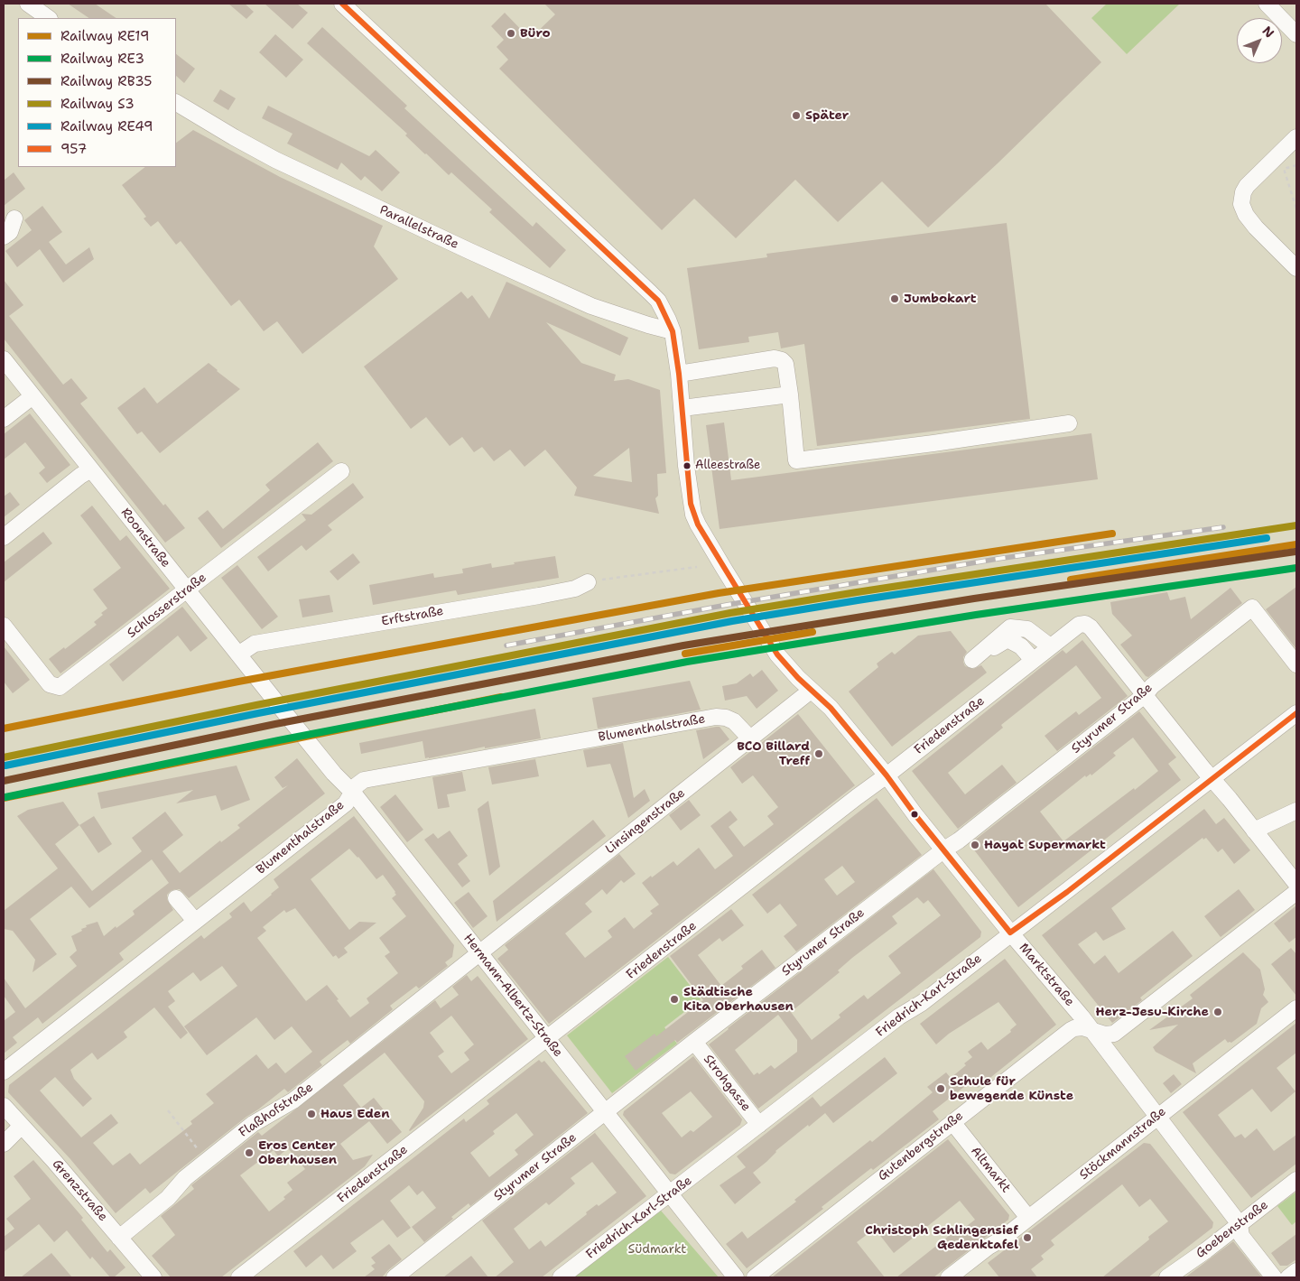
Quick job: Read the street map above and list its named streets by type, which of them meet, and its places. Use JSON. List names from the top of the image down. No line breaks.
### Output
{"streets":{"street":["Parallelstraße","Roonstraße","Schlosserstraße","Erftstraße","Styrumer Straße","Friedenstraße","Blumenthalstraße","Linsingenstraße","Marktstraße","Hermann-Albertz-Straße","Friedrich-Karl-Straße","Strohgasse","Flaßhofstraße","Stöckmannstraße","Gutenbergstraße","Altmarkt","Grenzstraße","Goebenstraße"]},"crossings":[["Roonstraße","Schlosserstraße"],["Roonstraße","Erftstraße"],["Roonstraße","Hermann-Albertz-Straße"],["Styrumer Straße","Friedenstraße"],["Styrumer Straße","Marktstraße"],["Styrumer Straße","Hermann-Albertz-Straße"],["Styrumer Straße","Strohgasse"],["Friedenstraße","Marktstraße"],["Friedenstraße","Hermann-Albertz-Straße"],["Blumenthalstraße","Linsingenstraße"],["Blumenthalstraße","Hermann-Albertz-Straße"],["Linsingenstraße","Marktstraße"],["Linsingenstraße","Hermann-Albertz-Straße"],["Linsingenstraße","Flaßhofstraße"],["Marktstraße","Friedrich-Karl-Straße"],["Marktstraße","Stöckmannstraße"],["Marktstraße","Gutenbergstraße"],["Marktstraße","Goebenstraße"],["Hermann-Albertz-Straße","Friedrich-Karl-Straße"],["Hermann-Albertz-Straße","Flaßhofstraße"],["Friedrich-Karl-Straße","Strohgasse"],["Flaßhofstraße","Grenzstraße"],["Stöckmannstraße","Altmarkt"],["Gutenbergstraße","Altmarkt"]],"parks":["Südmarkt"],"places":["Büro","Später","Jumbokart","Alleestraße","BCO Billard Treff","Hayat Supermarkt","Städtische Kita Oberhausen","Herz-Jesu-Kirche","Schule für bewegende Künste","Haus Eden","Eros Center Oberhausen","Christoph Schlingensief Gedenktafel"],"lines":["transit line 957","rail line S3","rail line RE19","rail line RE49","rail line RB35","rail line RE3"],"legend":["Railway RE19","Railway RE3","Railway RB35","Railway S3","Railway RE49","957"],"north":"top right"}
